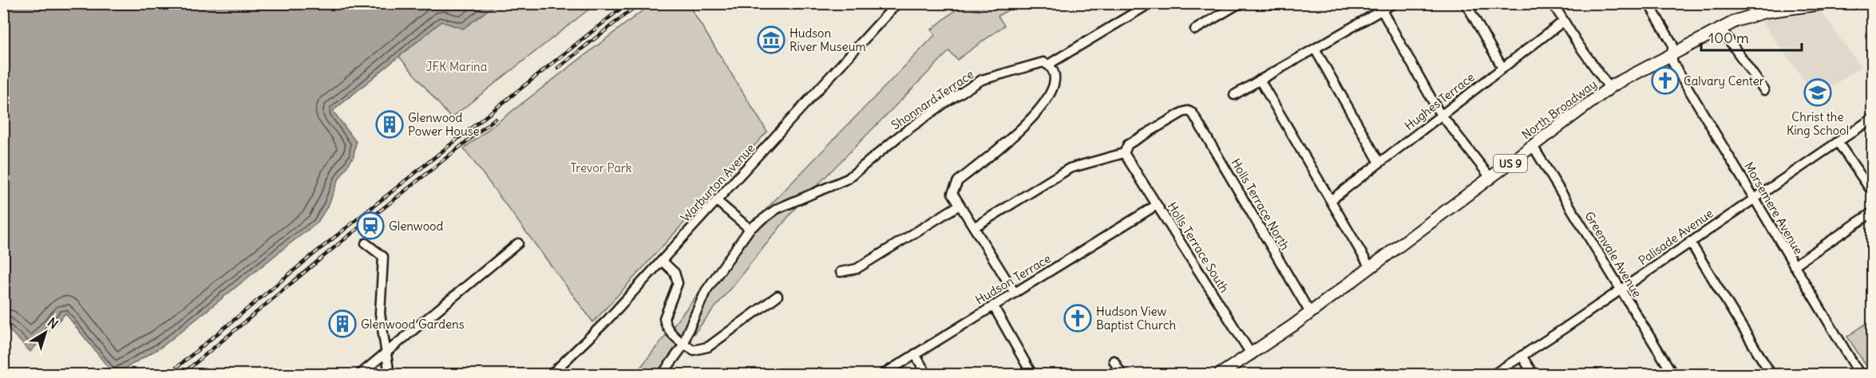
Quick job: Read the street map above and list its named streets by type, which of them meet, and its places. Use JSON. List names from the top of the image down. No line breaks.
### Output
{"streets":{"main road":["North Broadway","US 9"],"street":["Shonnard Terrace","Hughes Terrace","Warburton Avenue","Holls Terrace North","Morsemere Avenue","Palisade Avenue","Holls Terrace South","Greenvale Avenue","Hudson Terrace"]},"crossings":[["North Broadway","Holls Terrace North"],["North Broadway","Morsemere Avenue"],["North Broadway","Holls Terrace South"],["North Broadway","Greenvale Avenue"],["Holls Terrace North","Holls Terrace South"],["Morsemere Avenue","Palisade Avenue"],["Palisade Avenue","Greenvale Avenue"],["Holls Terrace South","Hudson Terrace"]],"parks":["JFK Marina","Trevor Park"],"places":{"museum":["Hudson River Museum"],"church":["Calvary Center","Hudson View Baptist Church"],"school or university":["Christ the King School"],"building":["Glenwood Power House","Glenwood Gardens"],"station":["Glenwood"]},"scale_bar":"100 m","north":"top right"}
